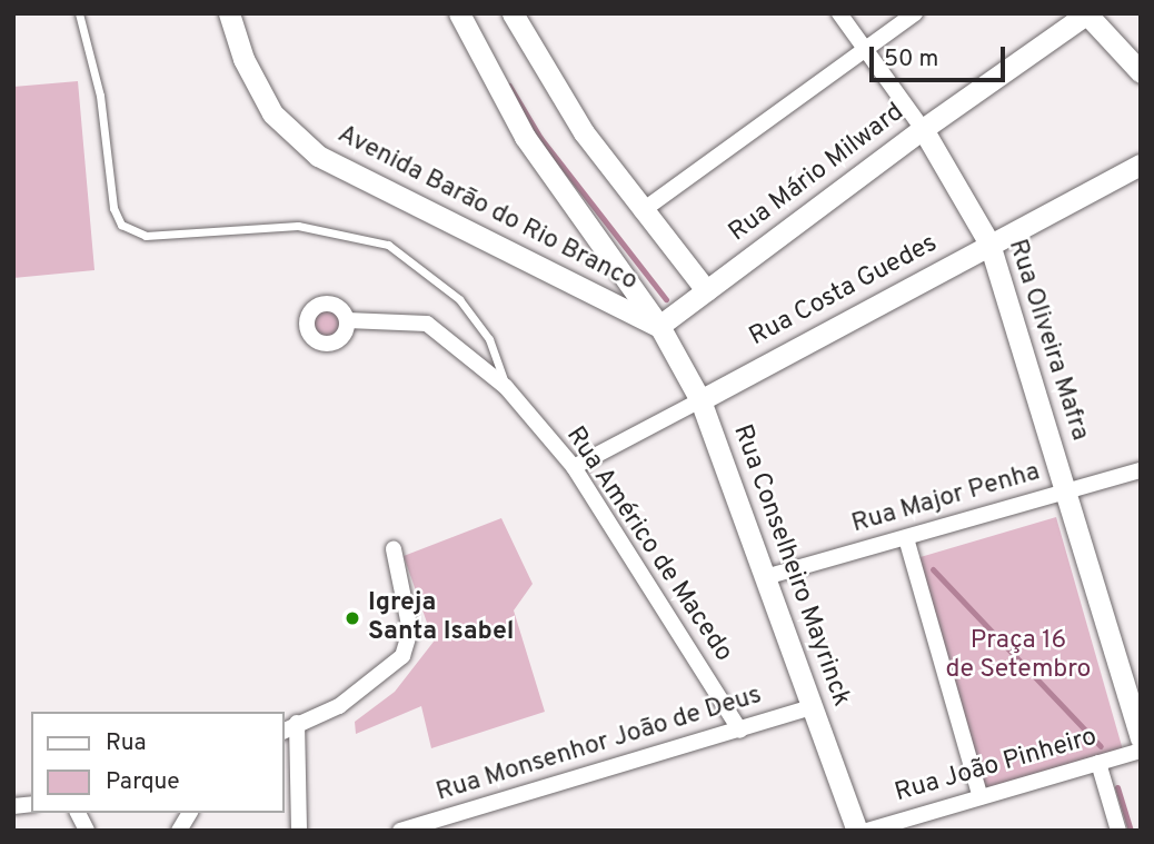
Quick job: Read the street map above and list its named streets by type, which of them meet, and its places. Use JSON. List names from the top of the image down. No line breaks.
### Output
{"streets":{"street":["Rua Mário Milward","Avenida Barão do Rio Branco","Rua Costa Guedes","Rua Oliveira Mafra","Rua Major Penha","Rua Américo de Macedo","Rua Conselheiro Mayrinck","Rua Monsenhor João de Deus","Rua João Pinheiro"]},"crossings":[["Rua Mário Milward","Avenida Barão do Rio Branco"],["Rua Mário Milward","Rua Oliveira Mafra"],["Rua Mário Milward","Rua Conselheiro Mayrinck"],["Avenida Barão do Rio Branco","Rua Conselheiro Mayrinck"],["Rua Costa Guedes","Rua Oliveira Mafra"],["Rua Costa Guedes","Rua Américo de Macedo"],["Rua Costa Guedes","Rua Conselheiro Mayrinck"],["Rua Oliveira Mafra","Rua Major Penha"],["Rua Major Penha","Rua Conselheiro Mayrinck"],["Rua Américo de Macedo","Rua Monsenhor João de Deus"],["Rua Conselheiro Mayrinck","Rua Monsenhor João de Deus"]],"parks":["Praça 16 de Setembro"],"places":["Igreja Santa Isabel"],"legend":["Rua","Parque"],"scale_bar":"50 m"}
